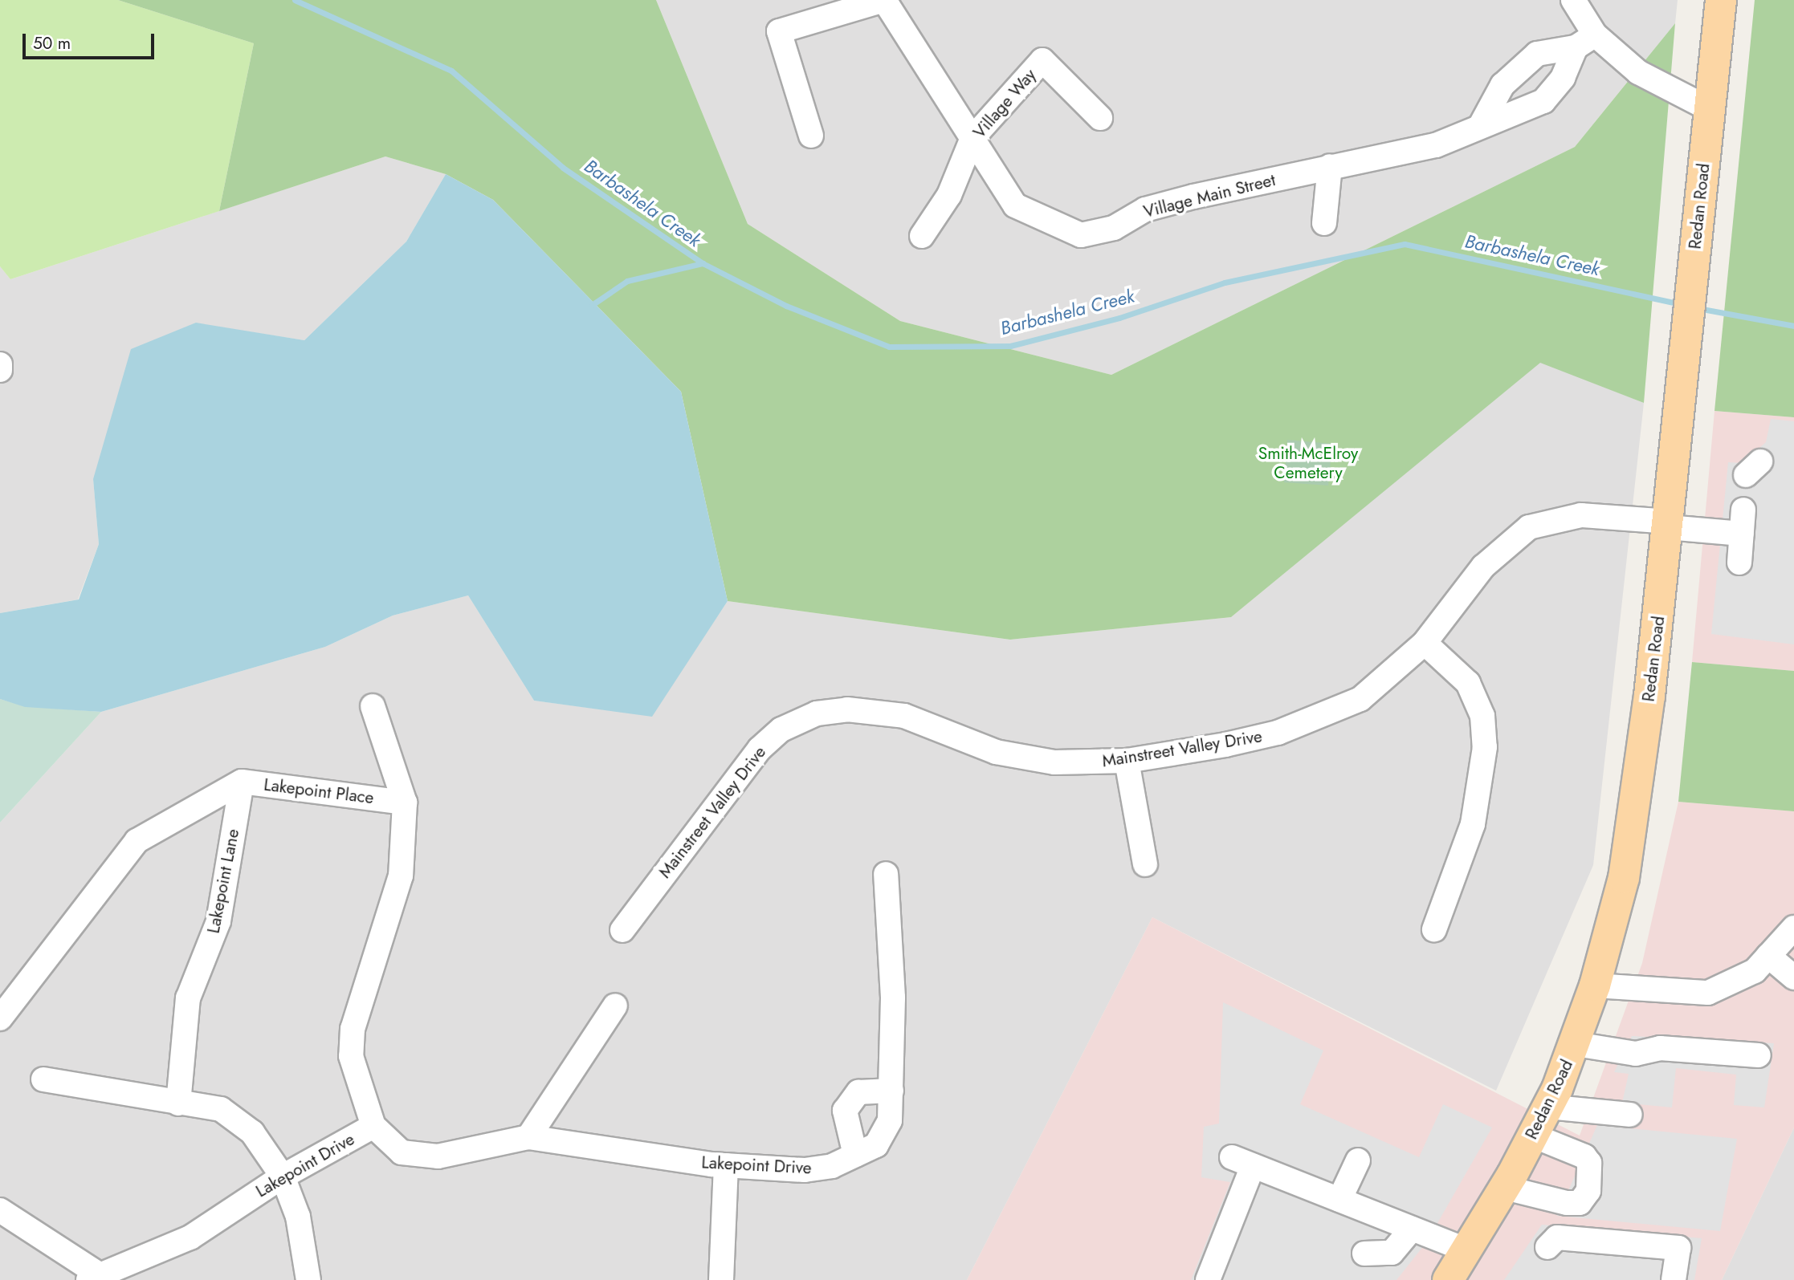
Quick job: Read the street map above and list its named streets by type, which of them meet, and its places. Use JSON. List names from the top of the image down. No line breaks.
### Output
{"streets":{"main road":["Redan Road"],"street":["Village Way","Village Main Street","Mainstreet Valley Drive","Lakepoint Place","Lakepoint Lane","Lakepoint Drive"]},"crossings":[["Village Way","Village Main Street"],["Redan Road","Mainstreet Valley Drive"],["Lakepoint Place","Lakepoint Lane"]],"water":["Barbashela Creek"],"parks":["Smith-McElroy Cemetery"],"scale_bar":"50 m"}
